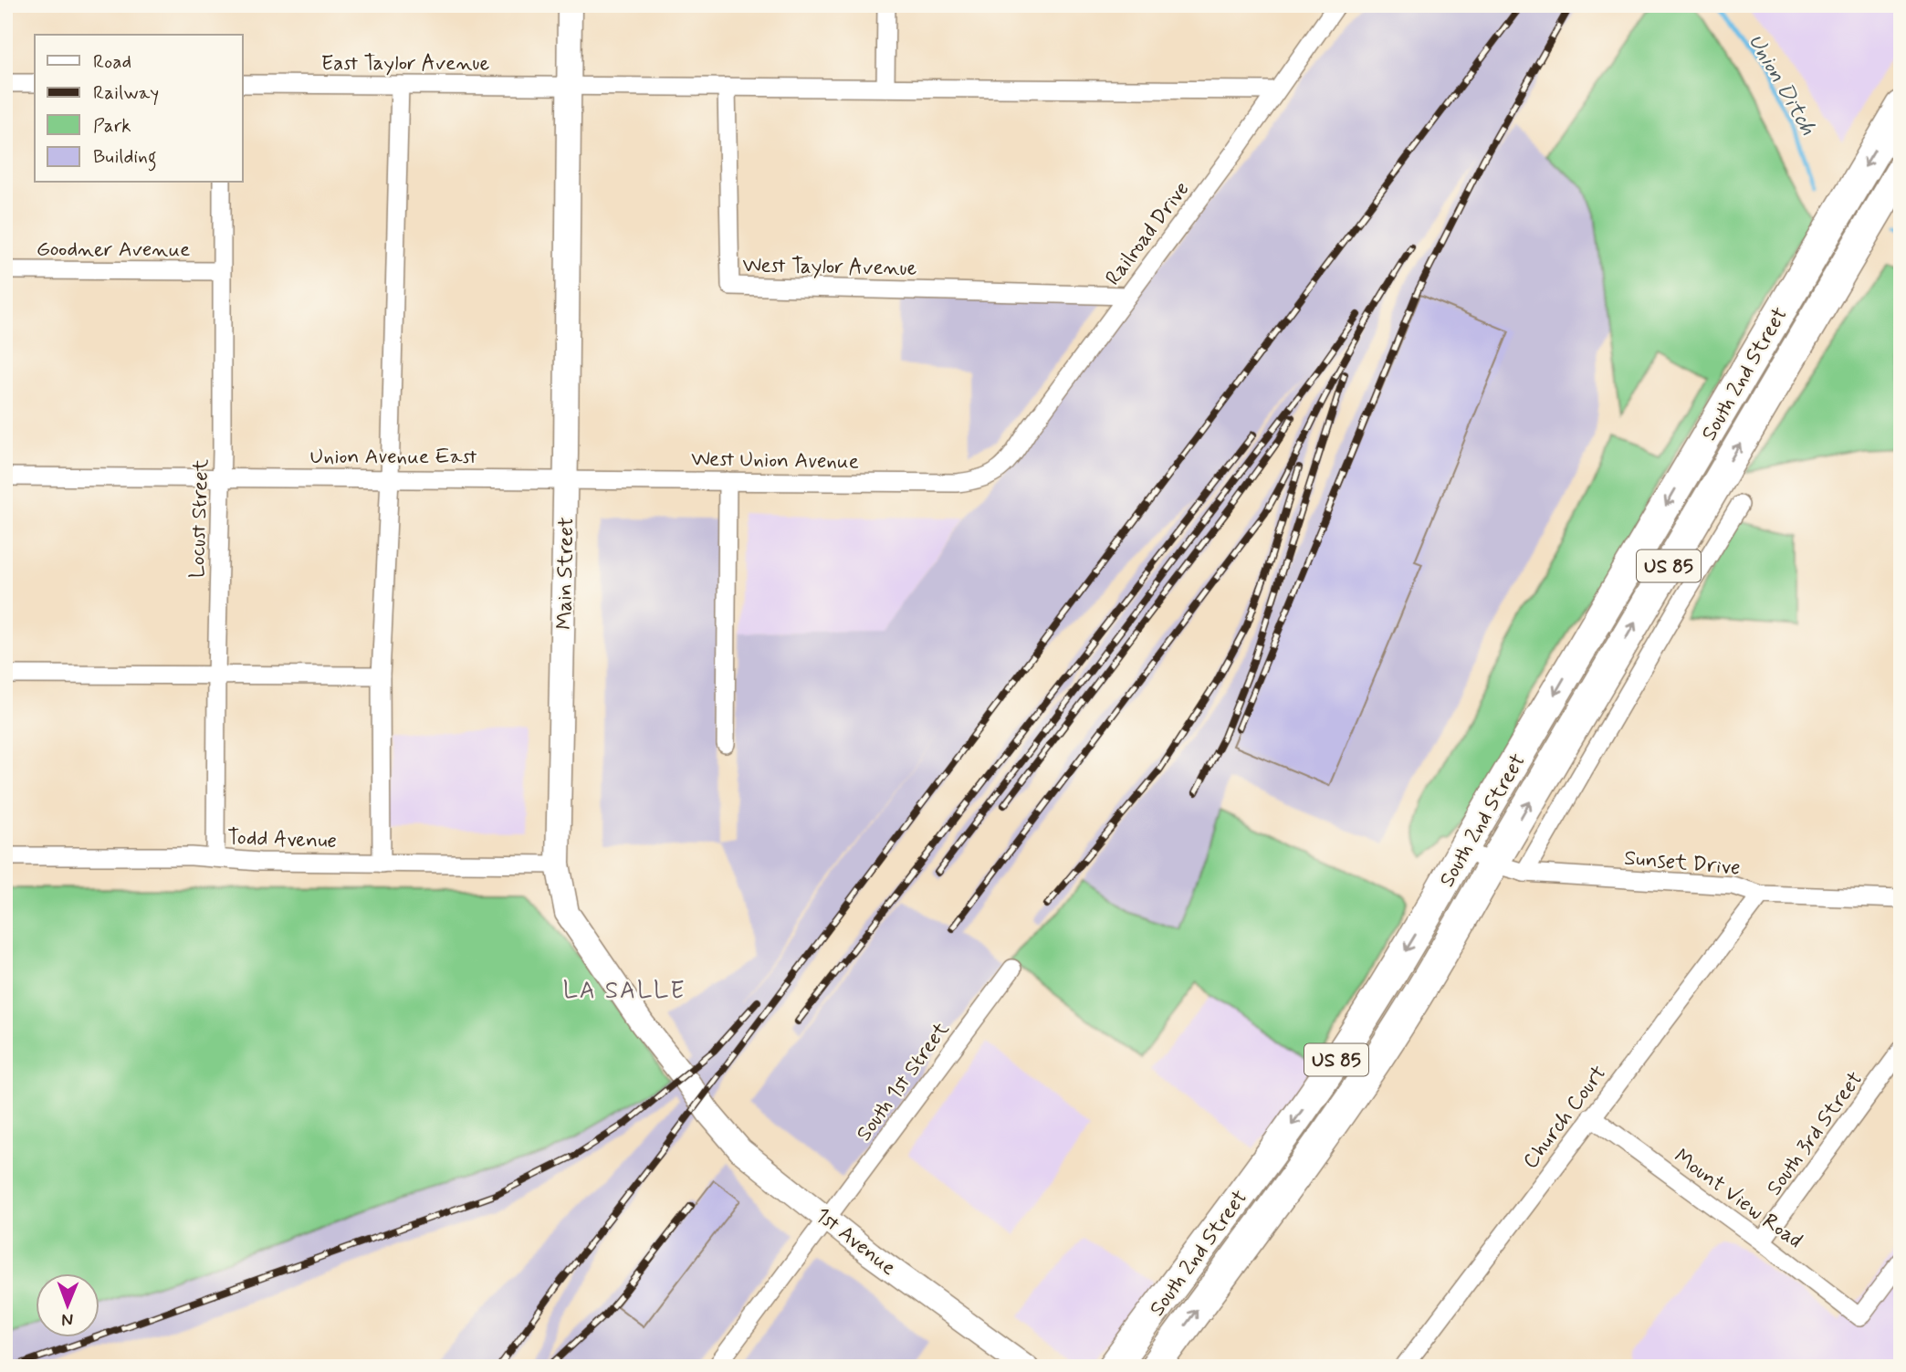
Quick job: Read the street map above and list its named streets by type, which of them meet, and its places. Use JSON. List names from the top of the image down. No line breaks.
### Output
{"streets":{"highway":["South 2nd Street","US 85"],"street":["East Taylor Avenue","Railroad Drive","Goodner Avenue","West Taylor Avenue","Union Avenue East","West Union Avenue","Locust Street","Main Street","Todd Avenue","Sunset Drive","South 1st Street","Church Court","South 3rd Street","Mount View Road","1st Avenue"]},"crossings":[["East Taylor Avenue","Main Street"],["Railroad Drive","West Taylor Avenue"],["Railroad Drive","West Union Avenue"],["Goodner Avenue","Locust Street"],["South 2nd Street","Sunset Drive"],["Union Avenue East","West Union Avenue"],["Union Avenue East","Locust Street"],["Union Avenue East","Main Street"],["West Union Avenue","Main Street"],["Locust Street","Todd Avenue"],["Main Street","Todd Avenue"],["Main Street","1st Avenue"],["Sunset Drive","Church Court"],["South 1st Street","1st Avenue"],["Church Court","Mount View Road"],["South 3rd Street","Mount View Road"]],"districts":["LA SALLE"],"water":["Union Ditch"],"legend":["Road","Railway","Park","Building"],"north":"bottom"}
